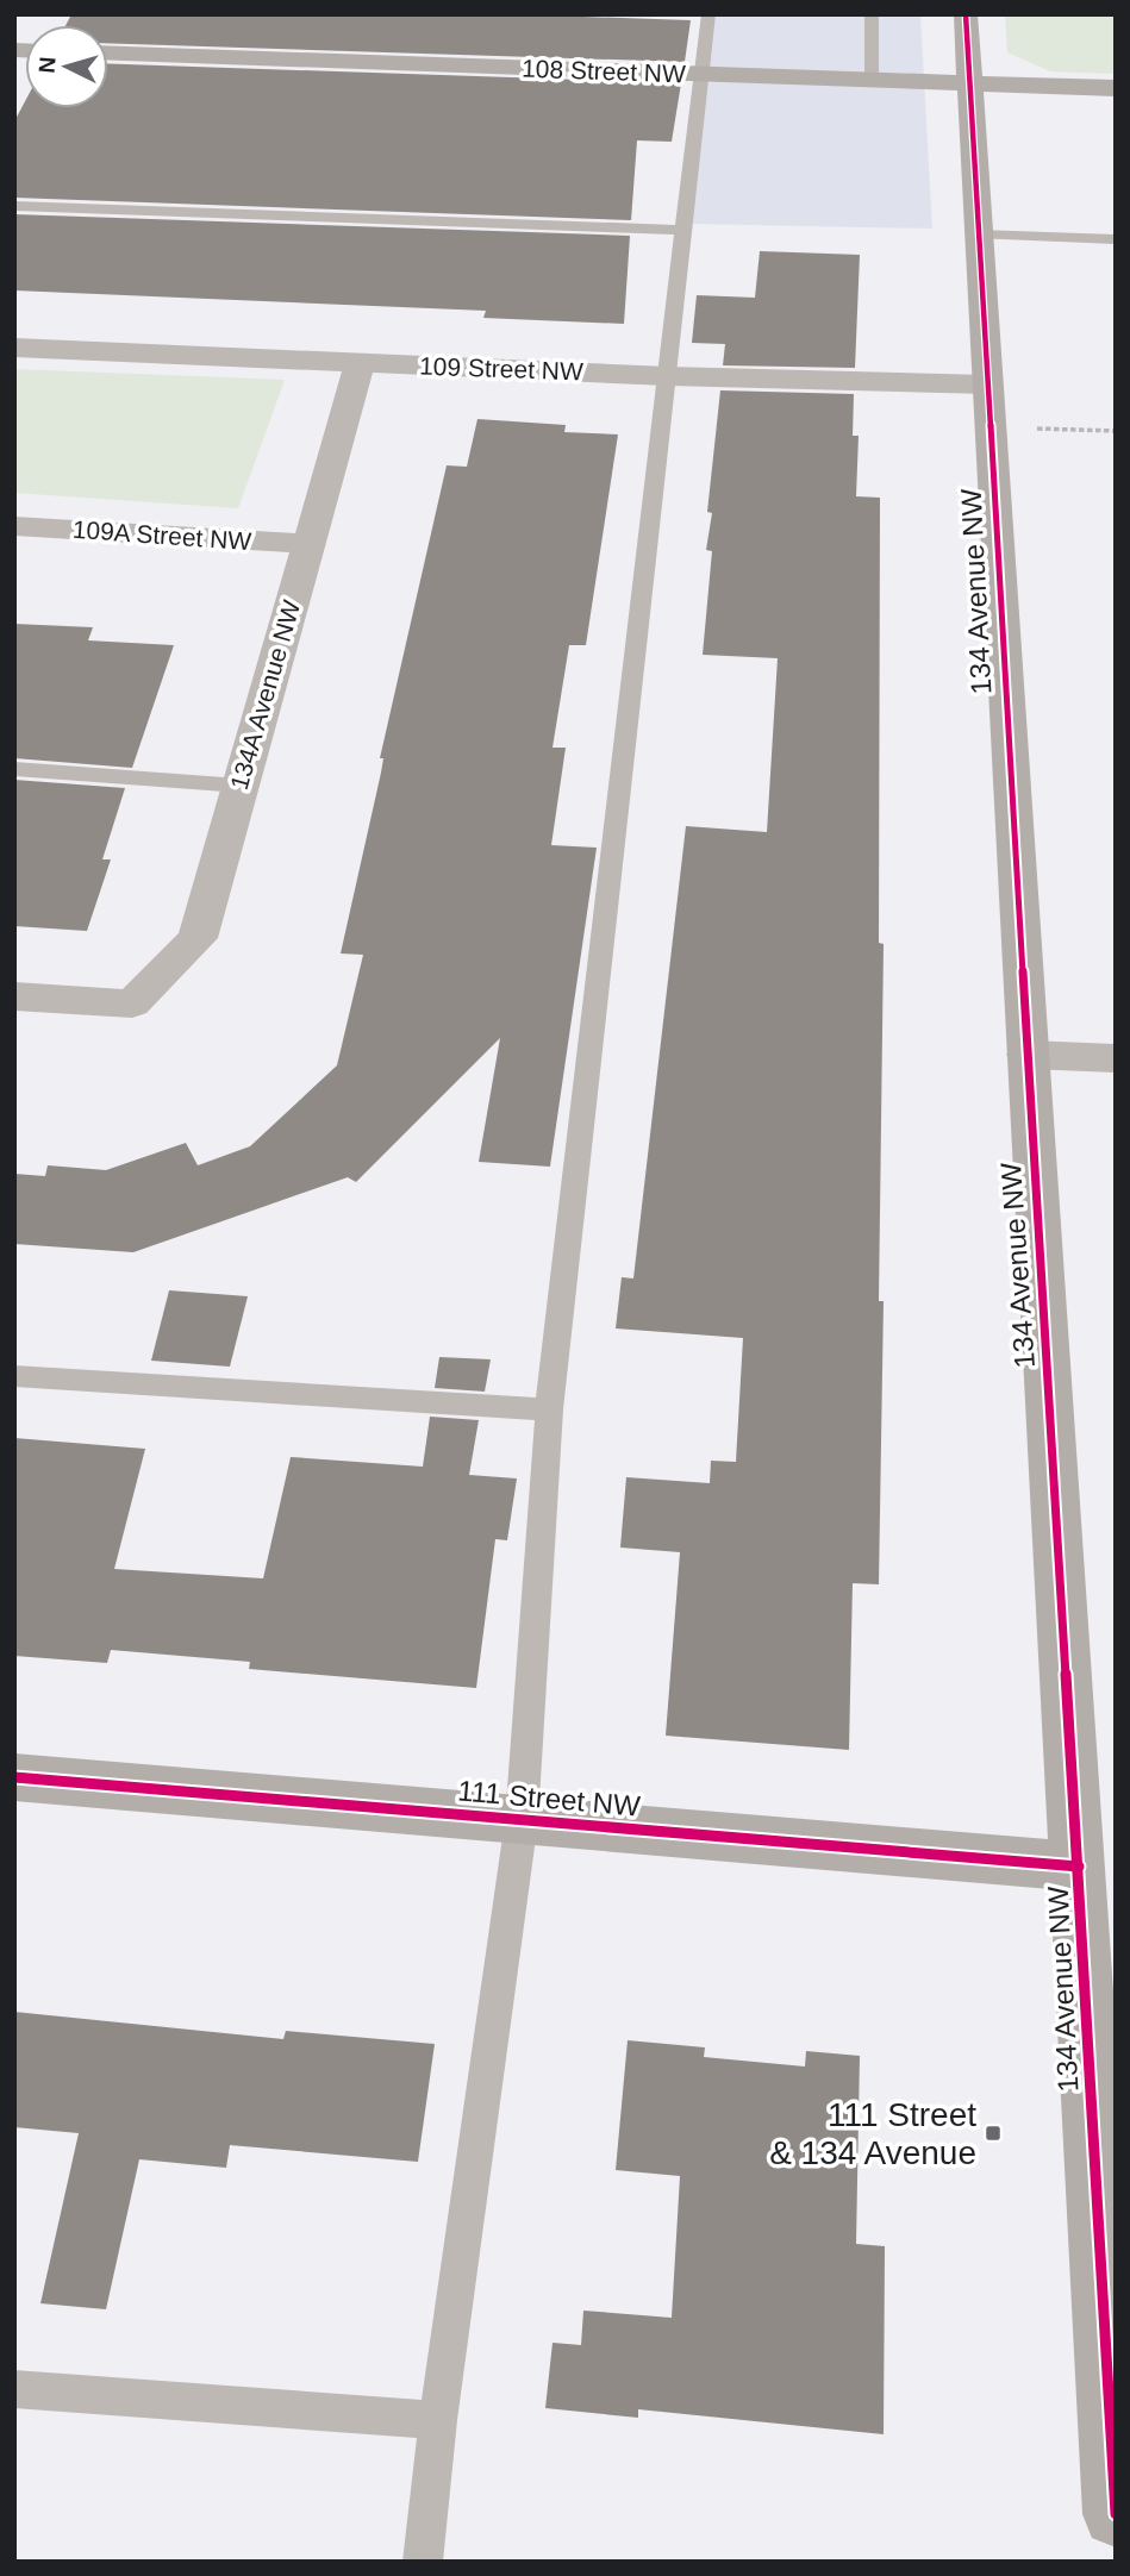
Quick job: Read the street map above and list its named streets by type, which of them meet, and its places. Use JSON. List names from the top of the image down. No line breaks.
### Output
{"streets":{"street":["108 Street NW","109 Street NW","109A Street NW","134 Avenue NW","134A Avenue NW","111 Street NW"]},"crossings":[["108 Street NW","134 Avenue NW"],["109 Street NW","134 Avenue NW"],["109 Street NW","134A Avenue NW"],["109A Street NW","134A Avenue NW"],["134 Avenue NW","111 Street NW"]],"places":{"transit":["111 Street & 134 Avenue"]},"north":"left"}
